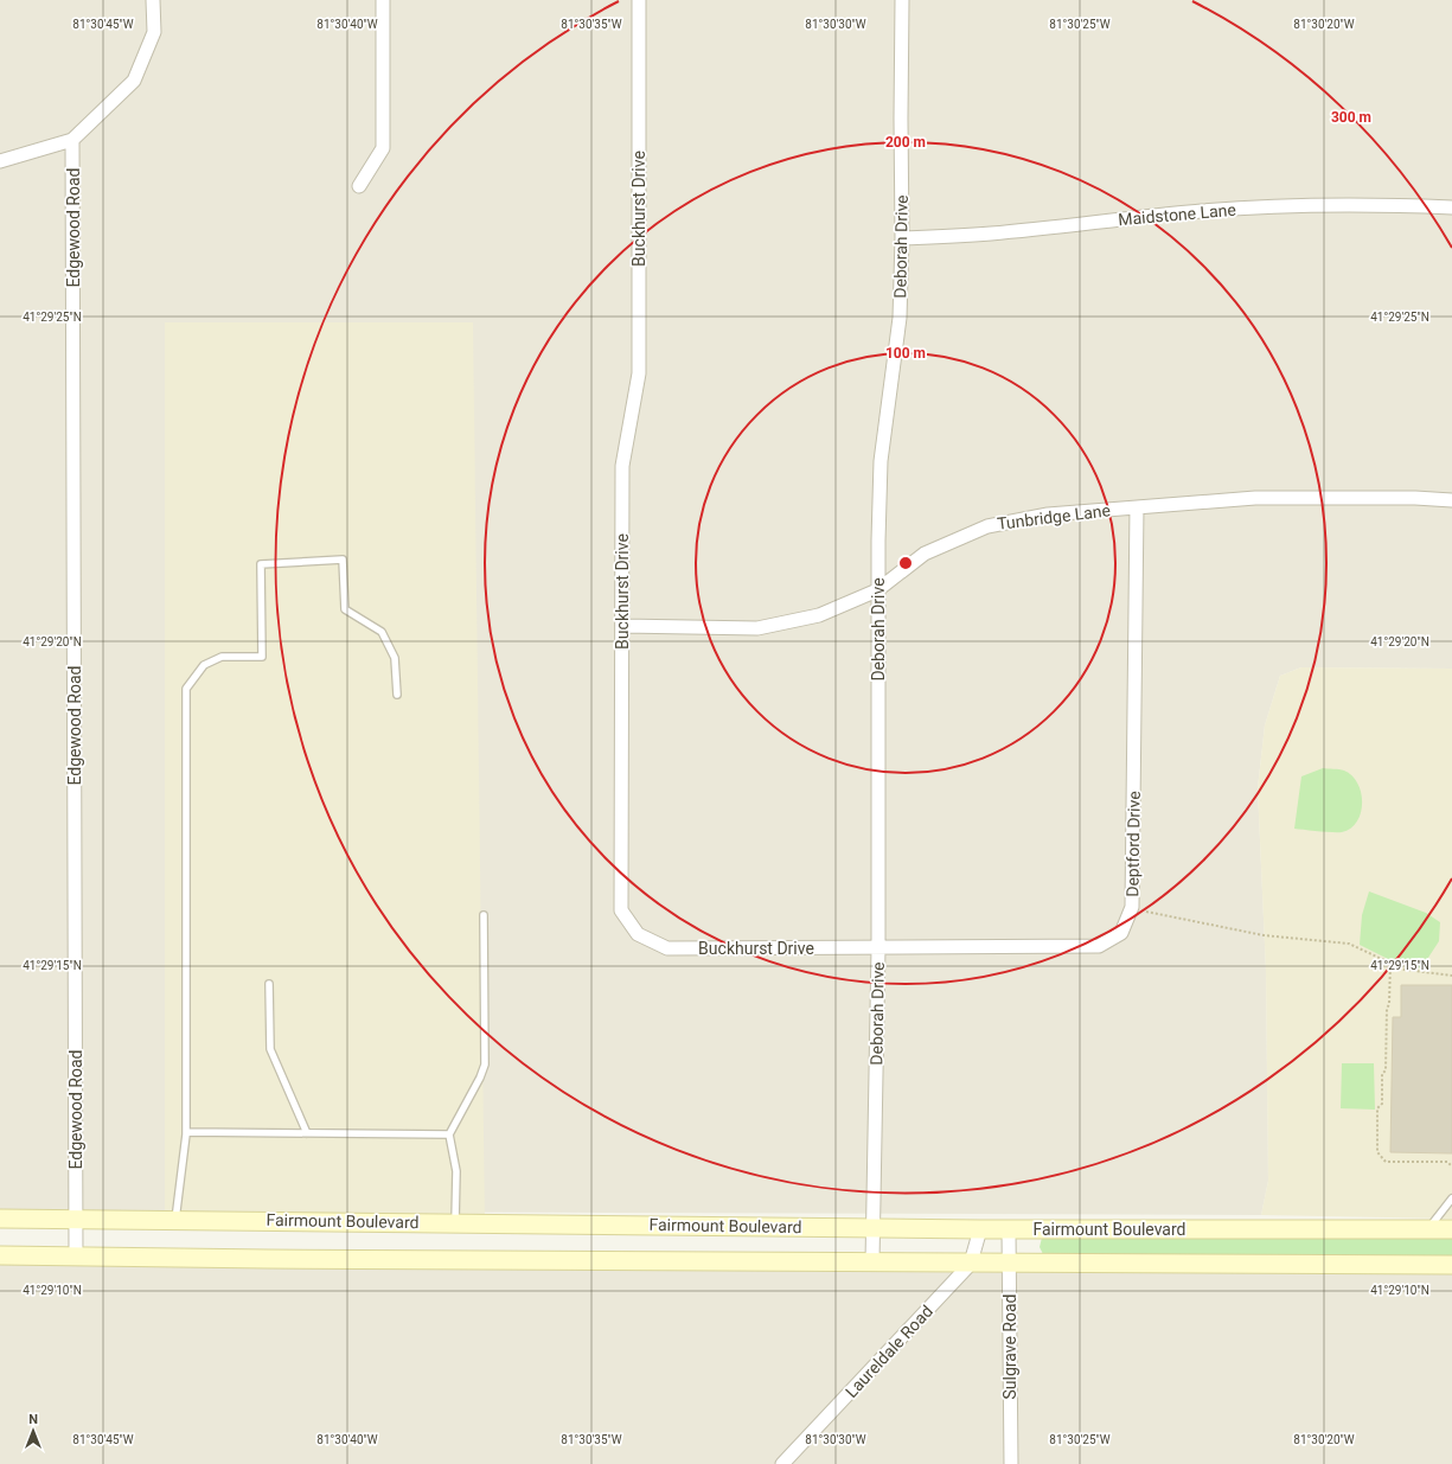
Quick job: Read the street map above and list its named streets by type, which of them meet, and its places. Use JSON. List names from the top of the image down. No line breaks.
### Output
{"streets":{"main road":["Fairmount Boulevard"],"street":["Buckhurst Drive","Maidstone Lane","Edgewood Road","Deborah Drive","Tunbridge Lane","Deptford Drive","Sulgrave Road","Laureldale Road"]},"crossings":[["Buckhurst Drive","Deborah Drive"],["Buckhurst Drive","Tunbridge Lane"],["Buckhurst Drive","Deptford Drive"],["Maidstone Lane","Deborah Drive"],["Edgewood Road","Fairmount Boulevard"],["Deborah Drive","Tunbridge Lane"],["Deborah Drive","Deptford Drive"],["Deborah Drive","Fairmount Boulevard"],["Tunbridge Lane","Deptford Drive"],["Fairmount Boulevard","Sulgrave Road"],["Fairmount Boulevard","Laureldale Road"]],"north":"top","coordinates":["81°30'45\"W","81°30'40\"W","81°30'35\"W","81°30'30\"W","81°30'25\"W","81°30'20\"W","41°29'25\"N","41°29'20\"N","41°29'15\"N","41°29'10\"N"],"rings":["300 m","200 m","100 m"]}
